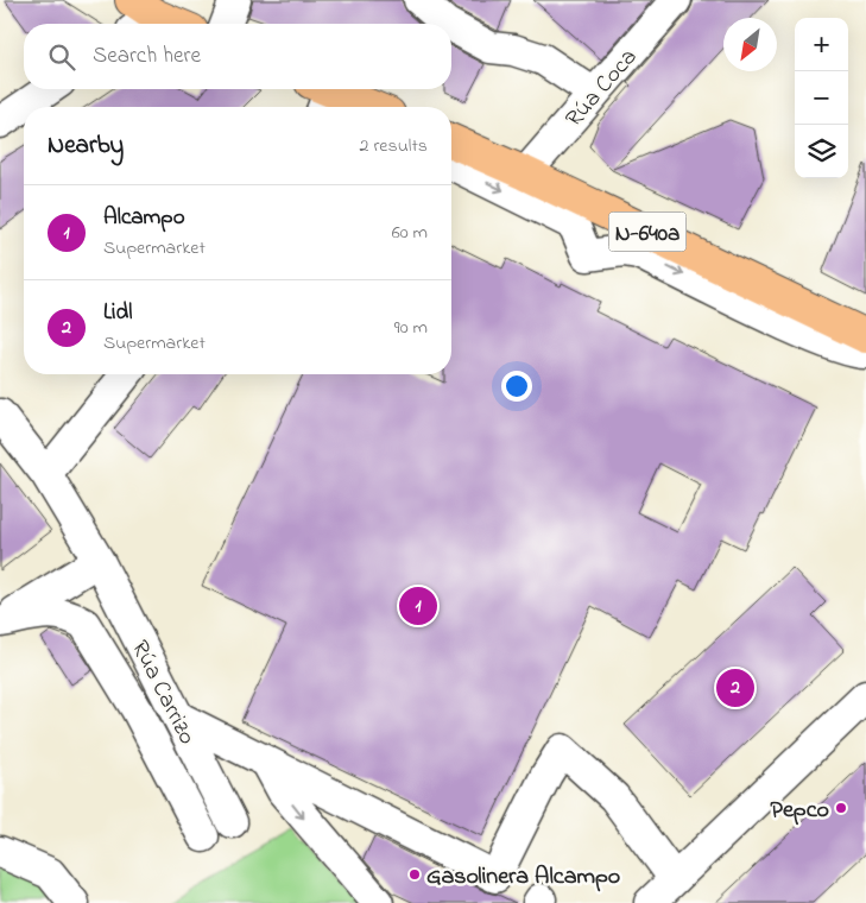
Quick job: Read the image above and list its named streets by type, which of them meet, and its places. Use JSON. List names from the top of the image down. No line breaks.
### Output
{"streets":{"main road":["N-640a"],"street":["Rúa Coca","Rúa Carrizo"]},"crossings":[["Rúa Coca","N-640a"]],"places":["Pepco","Gasolinera Alcampo"],"north":"bottom left","page":{"map_buttons":["+","−"],"search":"Search here","heading":["Nearby","2 results"],"list":[{"mark":"1","name":"Alcampo","note":"Supermarket","value":"60 m"},{"mark":"2","name":"Lidl","note":"Supermarket","value":"90 m"}],"pins":["1","2"]}}
